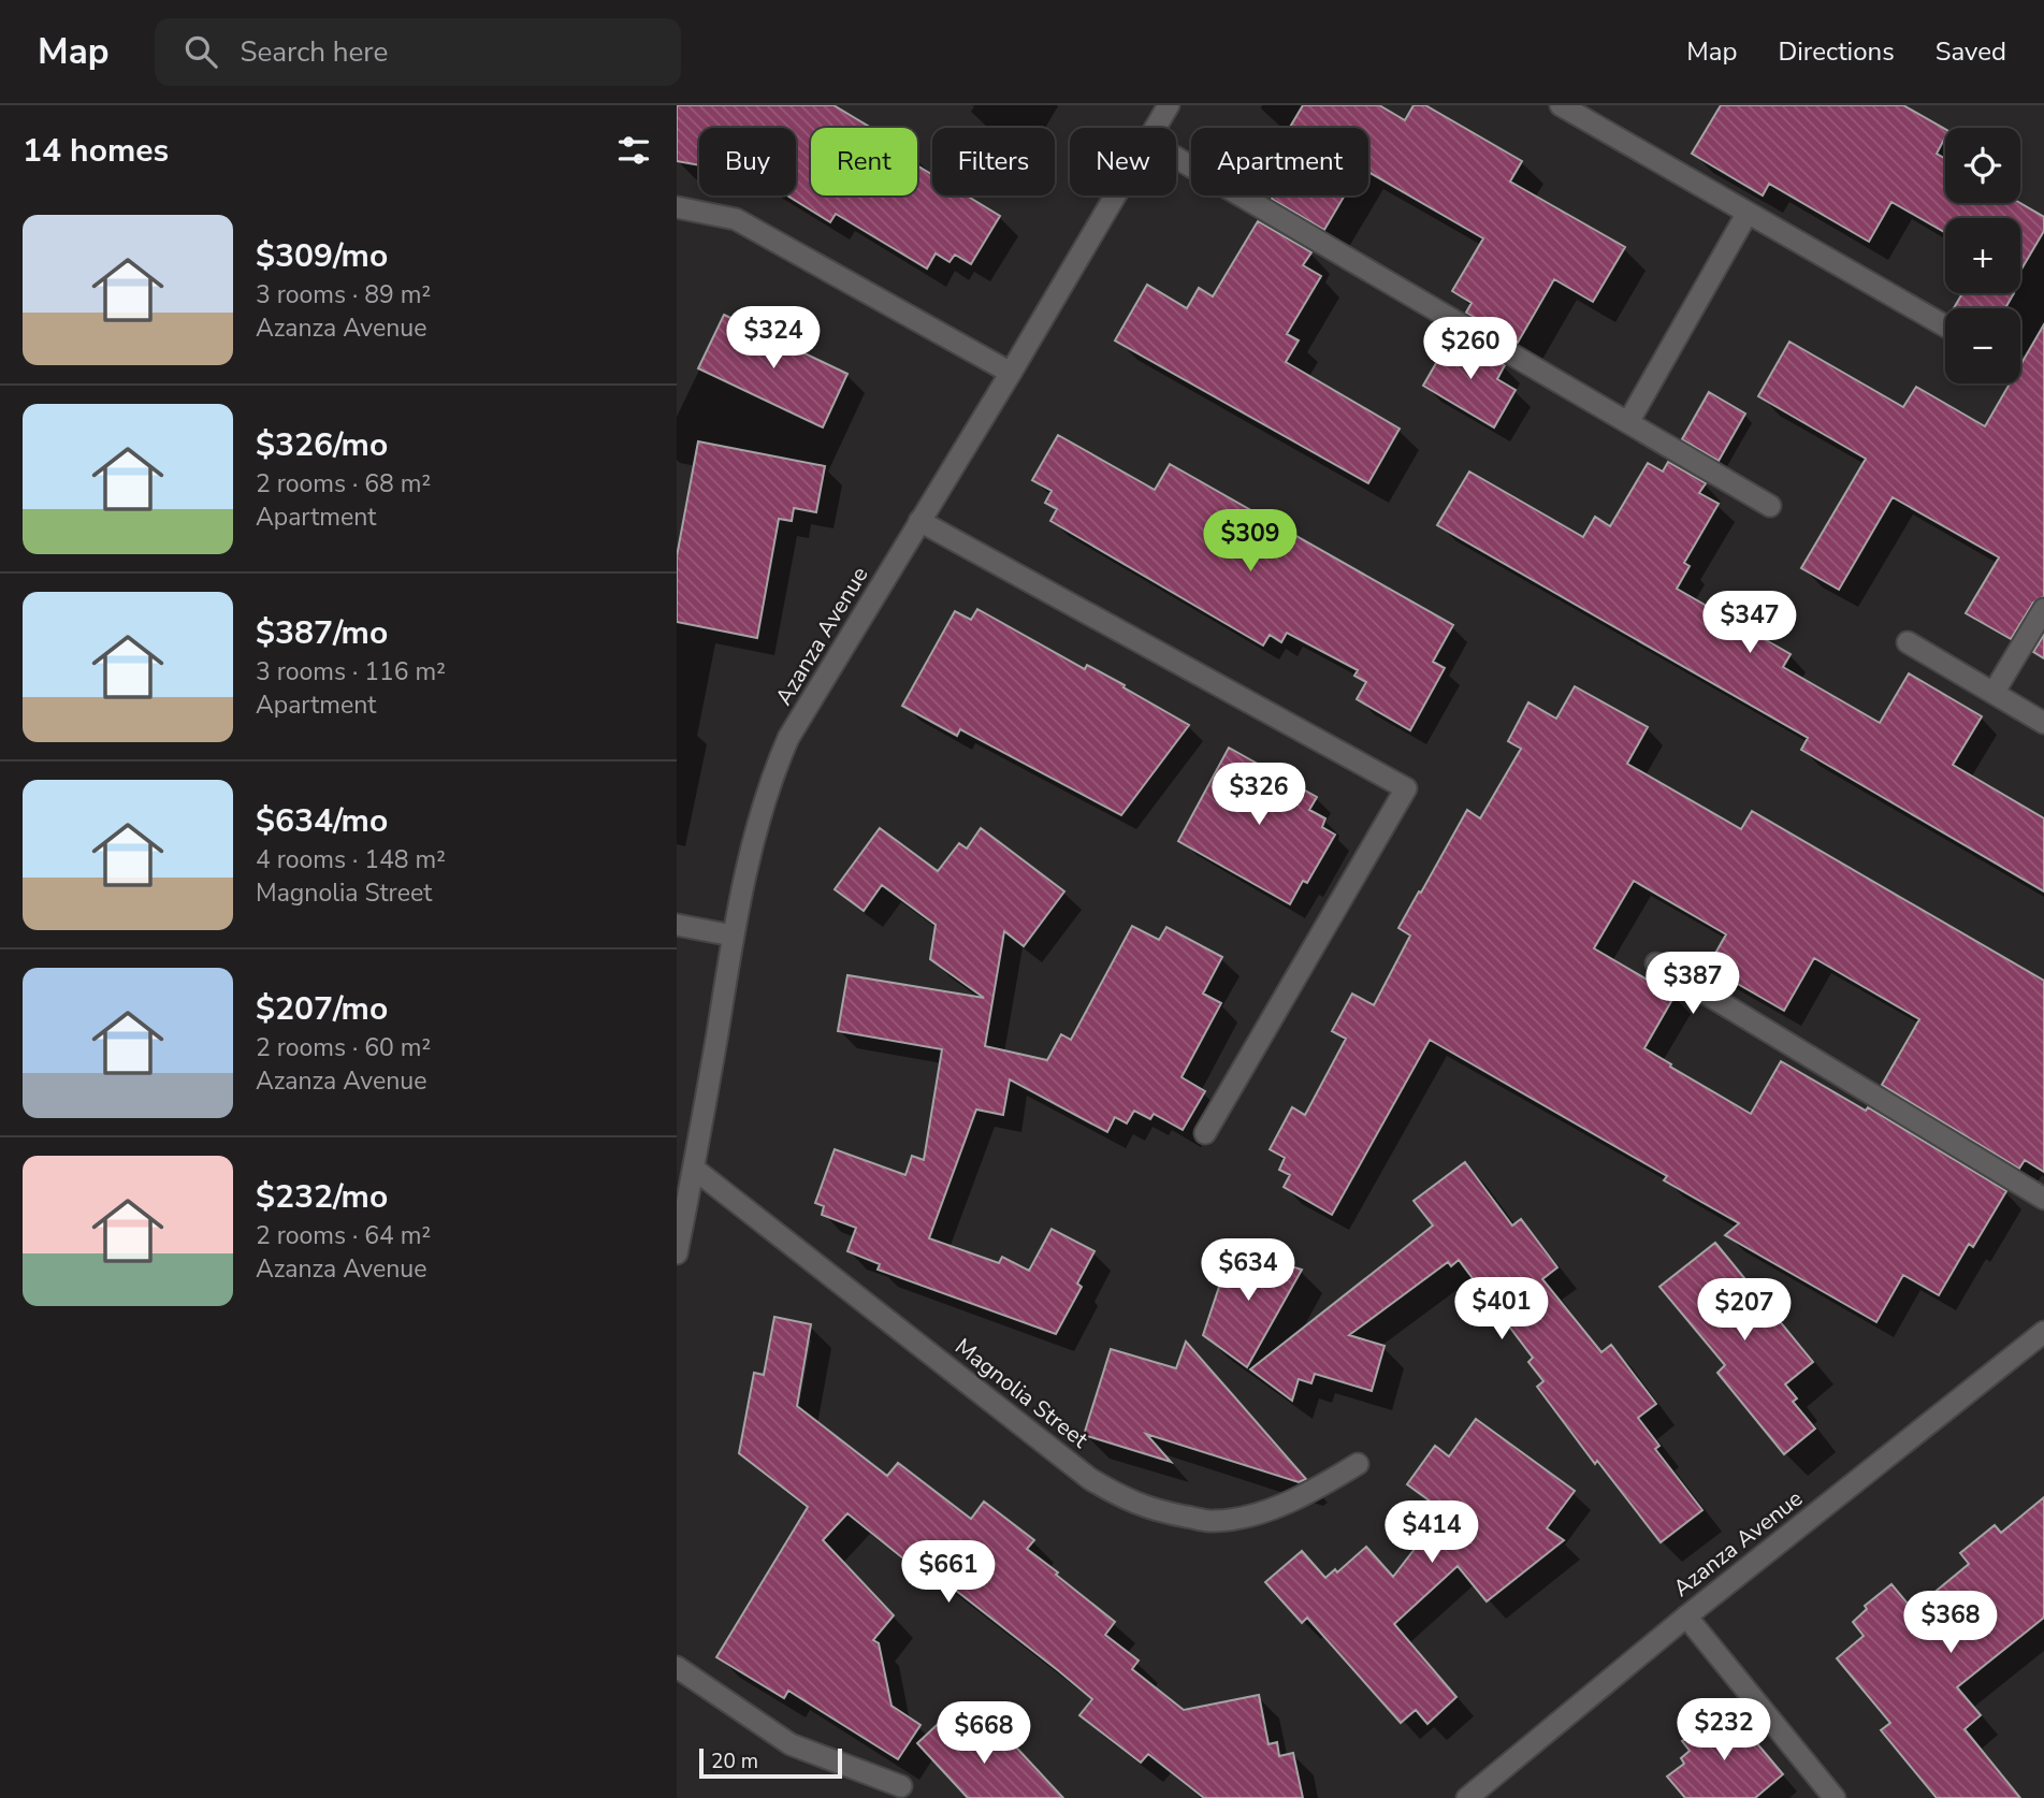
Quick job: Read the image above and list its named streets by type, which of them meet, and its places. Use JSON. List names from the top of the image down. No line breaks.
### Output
{"streets":{"street":["Azanza Avenue","Magnolia Street"]},"crossings":[["Azanza Avenue","Magnolia Street"]],"scale_bar":"20 m","page":{"header":"Map","search":"Search here","nav":["Map","Directions","Saved"],"heading":"14 homes","map_buttons":["+","−"],"chip":["Buy","Rent","Filters","New","Apartment"],"list":[{"name":"$309/mo","note":"3 rooms · 89 m² · Azanza Avenue"},{"name":"$326/mo","note":"2 rooms · 68 m² · Apartment"},{"name":"$387/mo","note":"3 rooms · 116 m² · Apartment"},{"name":"$634/mo","note":"4 rooms · 148 m² · Magnolia Street"},{"name":"$207/mo","note":"2 rooms · 60 m² · Azanza Avenue"},{"name":"$232/mo","note":"2 rooms · 64 m² · Azanza Avenue"}],"price":["$324","$260","$309","$347","$326","$387","$634","$401","$207","$414","$661","$368","$232","$668"],"scale":"20 m"}}
